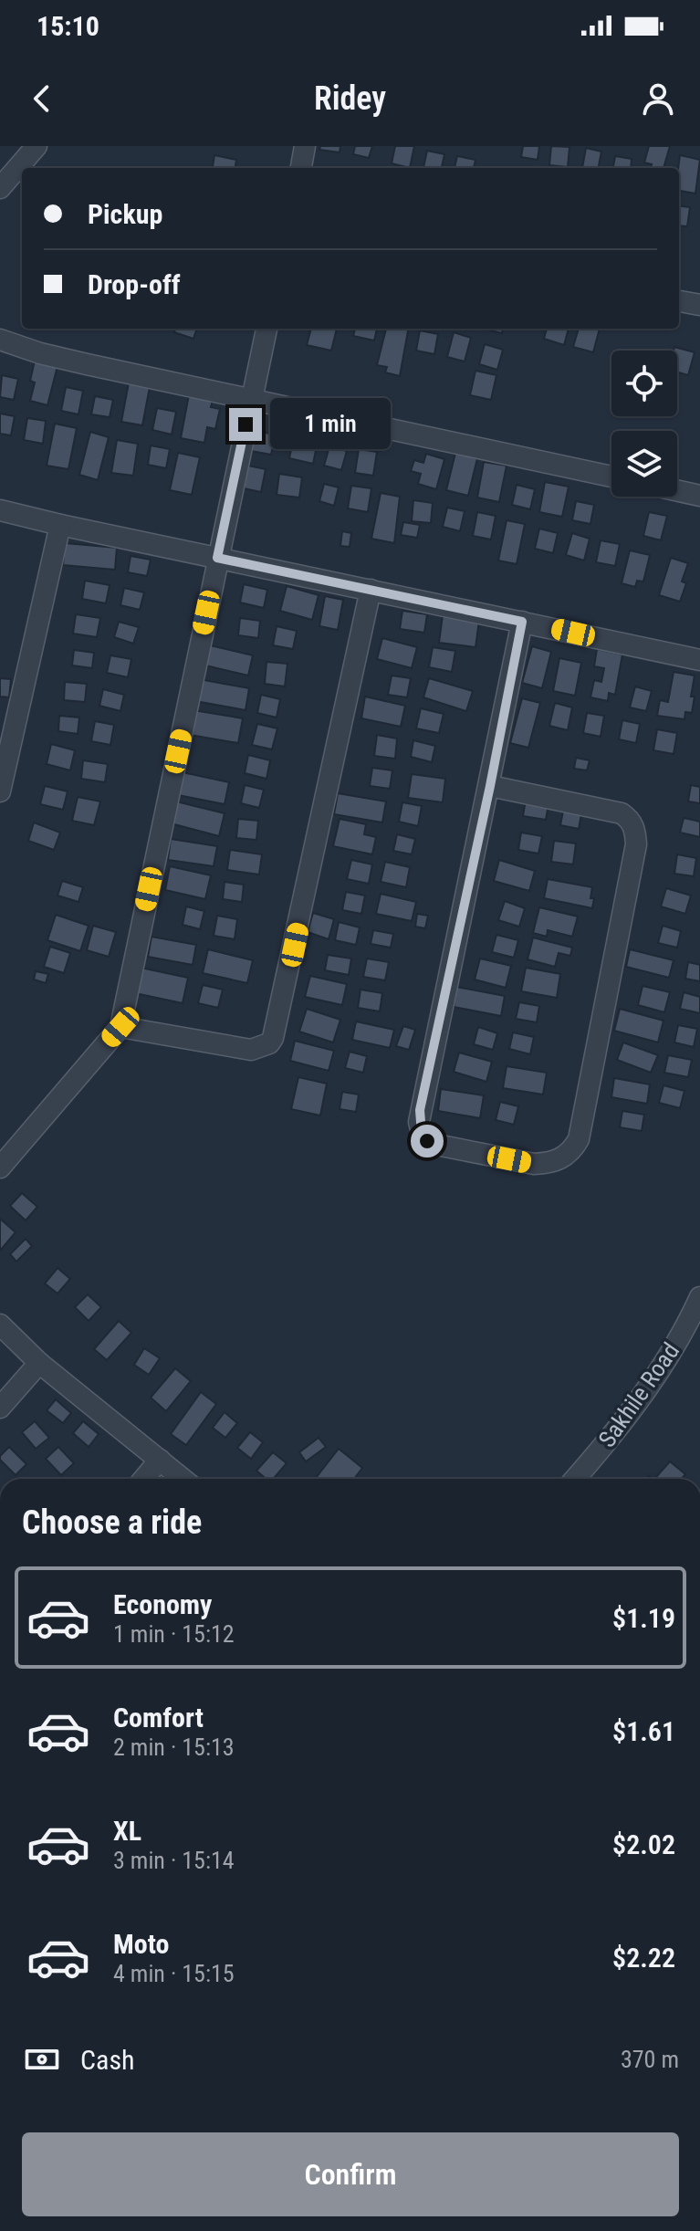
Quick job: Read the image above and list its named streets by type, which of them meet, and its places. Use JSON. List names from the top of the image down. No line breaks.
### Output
{"streets":{"street":["Sakhile Road"]},"page":{"status":"15:10","header":"Ridey","banner":["Pickup","Drop-off"],"bubble":"1 min","heading":"Choose a ride","list":[{"name":"Economy","note":"1 min · 15:12","value":"$1.19"},{"name":"Comfort","note":"2 min · 15:13","value":"$1.61"},{"name":"XL","note":"3 min · 15:14","value":"$2.02"},{"name":"Moto","note":"4 min · 15:15","value":"$2.22"}],"pay":["Cash","370 m"],"buttons":"Confirm"}}
